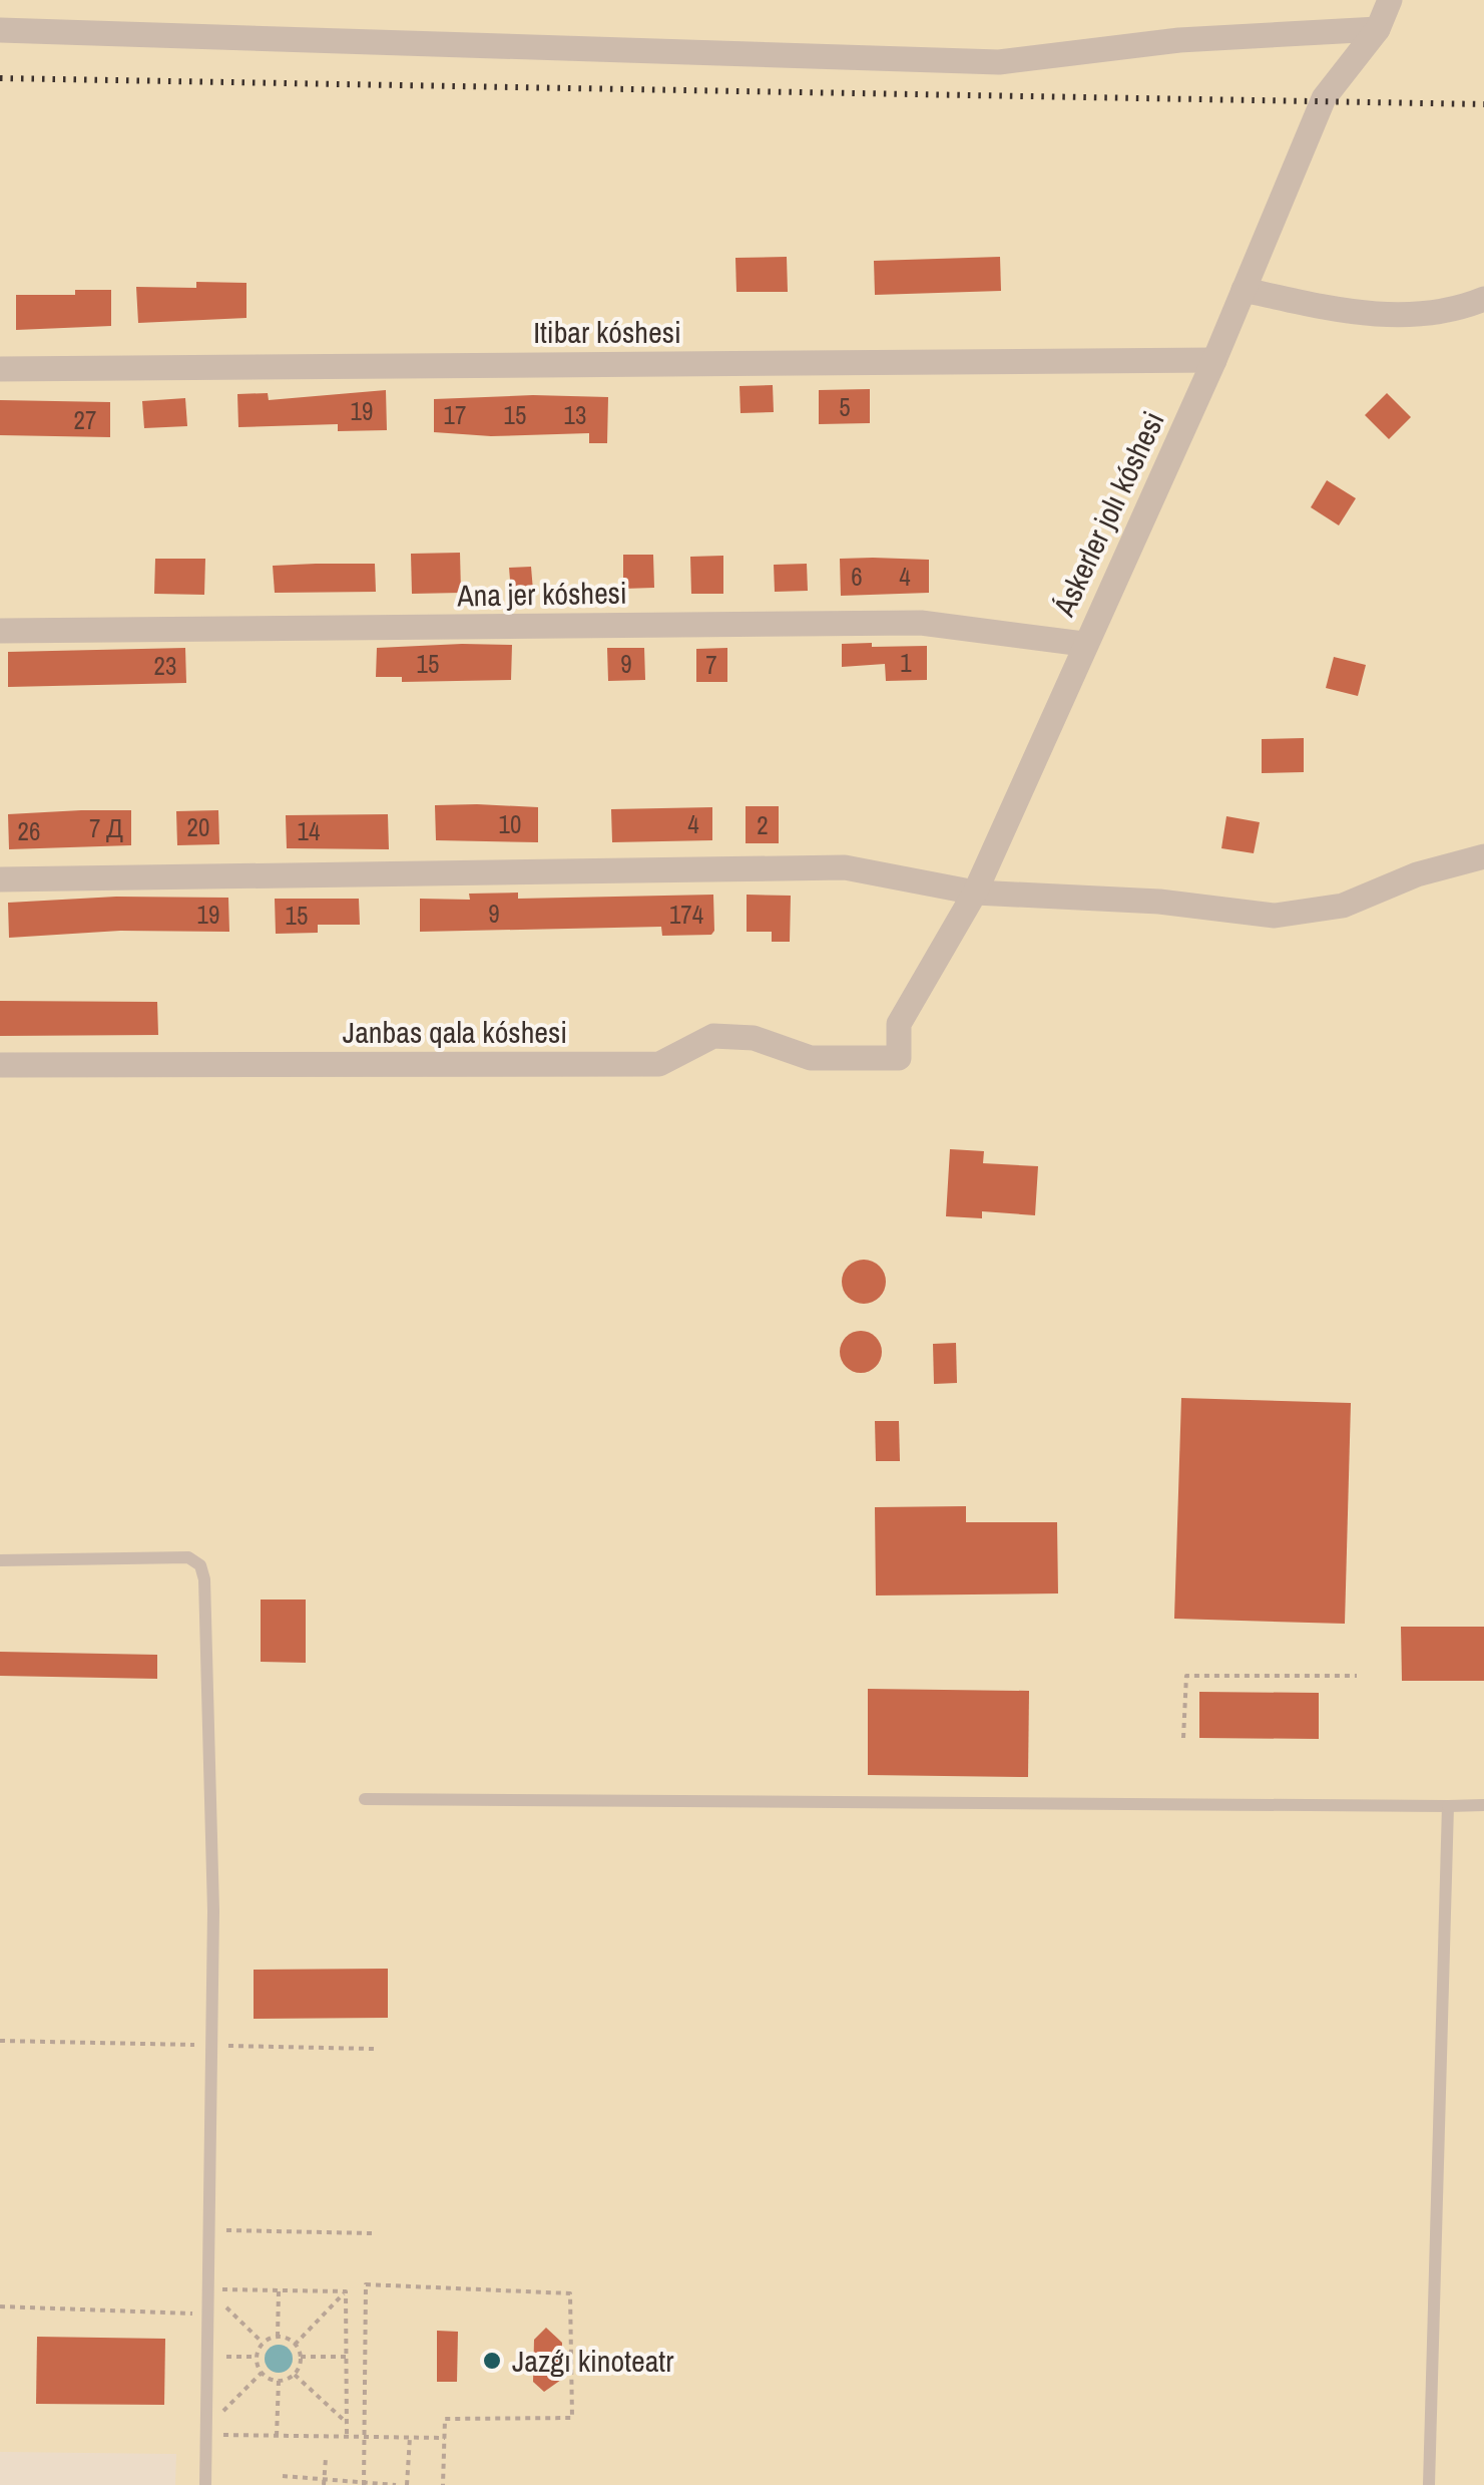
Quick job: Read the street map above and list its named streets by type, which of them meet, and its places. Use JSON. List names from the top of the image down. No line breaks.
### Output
{"streets":{"street":["Itibar kóshesi","Áskerler jolı kóshesi","Ana jer kóshesi","Janbas qala kóshesi"]},"crossings":[["Itibar kóshesi","Áskerler jolı kóshesi"],["Áskerler jolı kóshesi","Ana jer kóshesi"],["Áskerler jolı kóshesi","Janbas qala kóshesi"]],"places":["Jazǵı kinoteatr"],"house_numbers":["5","19","17","15","13","27","6","4","1","15","9","7","23","10","4","2","20","7 Д","26","14","9","19","174","15"]}
